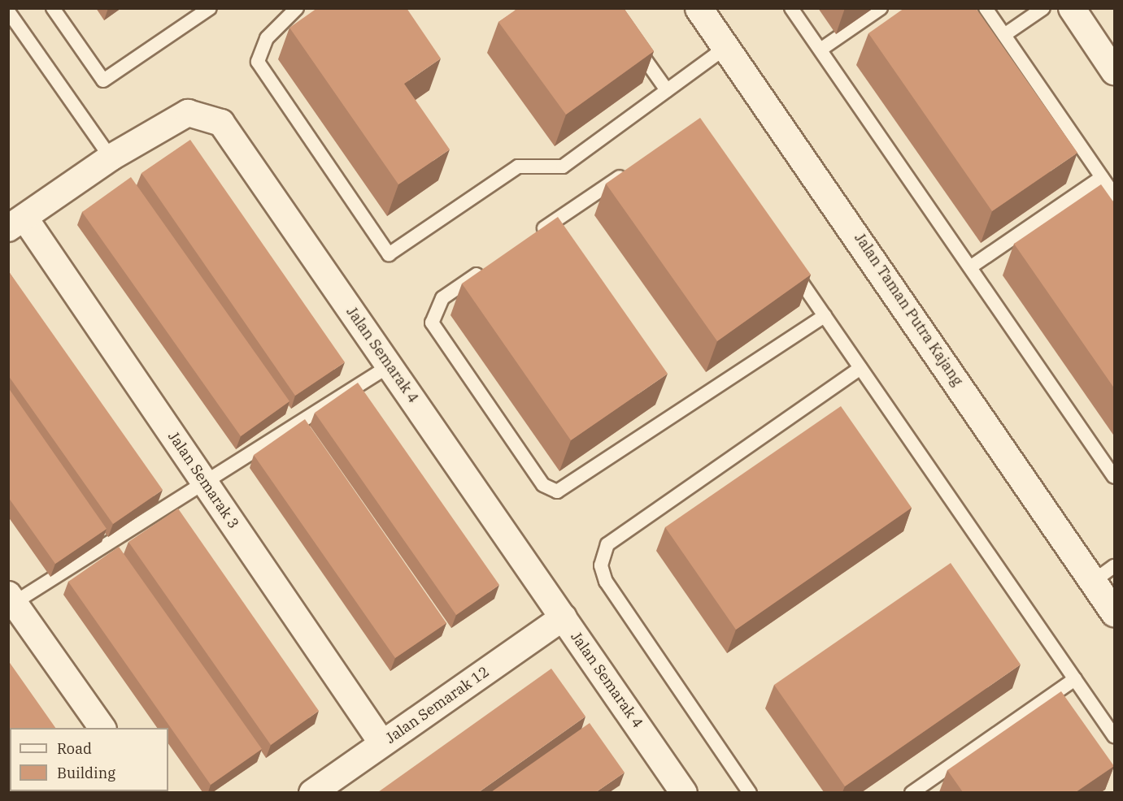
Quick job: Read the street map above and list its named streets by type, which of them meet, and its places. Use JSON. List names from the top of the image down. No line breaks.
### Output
{"streets":{"street":["Jalan Taman Putra Kajang","Jalan Semarak 4","Jalan Semarak 3","Jalan Semarak 12"]},"crossings":[["Jalan Semarak 4","Jalan Semarak 3"],["Jalan Semarak 4","Jalan Semarak 12"],["Jalan Semarak 3","Jalan Semarak 12"]],"legend":["Road","Building"]}
